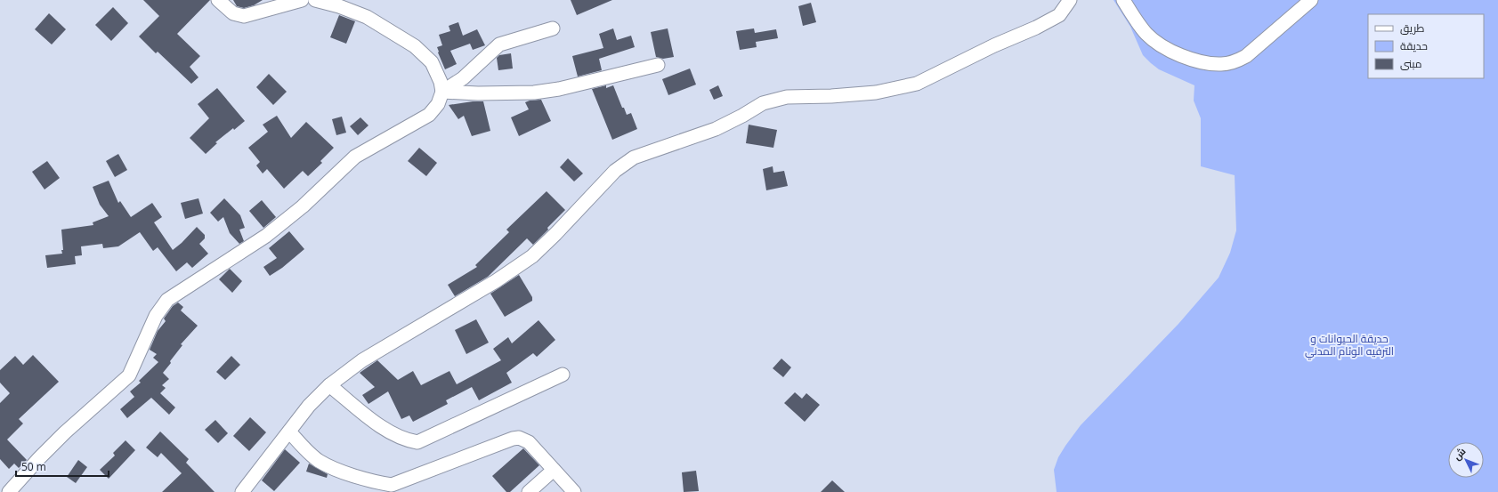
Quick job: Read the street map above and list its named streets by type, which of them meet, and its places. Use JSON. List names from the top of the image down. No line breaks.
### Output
{"parks":["حديقة الحيوانات و الترفيه الوئام المدني"],"legend":["طريق","حديقة","مبنى"],"scale_bar":"50 m","north":"top left"}
